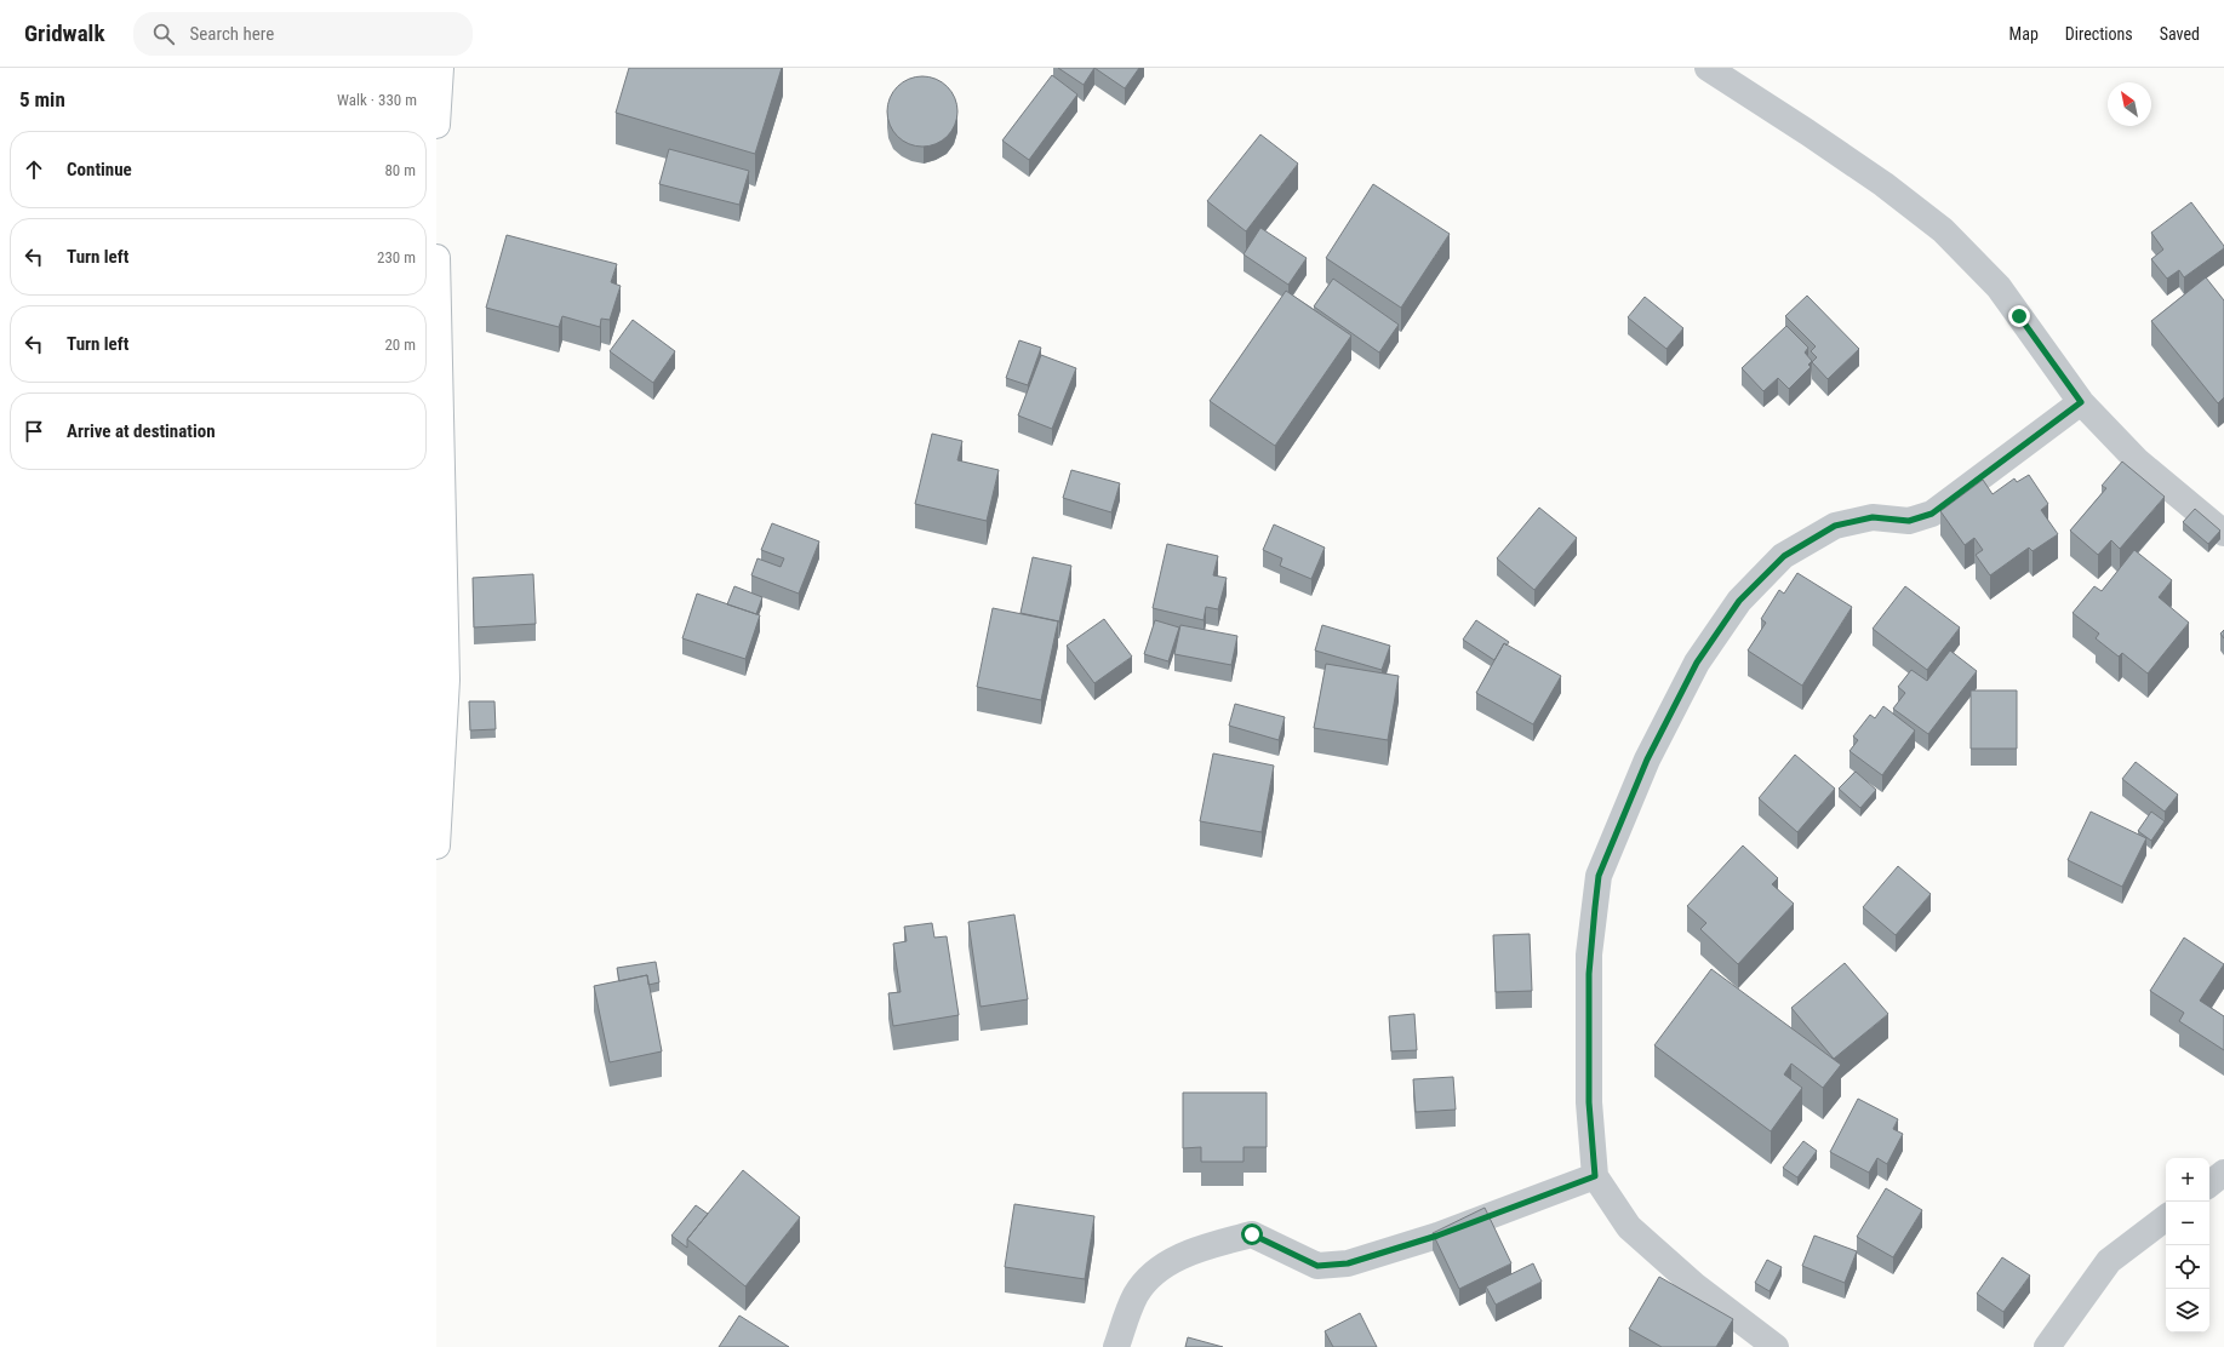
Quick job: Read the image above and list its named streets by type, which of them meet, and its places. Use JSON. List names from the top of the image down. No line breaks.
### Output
{"north":"top left","page":{"header":"Gridwalk","search":"Search here","nav":["Map","Directions","Saved"],"heading":["5 min","Walk · 330 m"],"list":[["Continue","80 m"],["Turn left","230 m"],["Turn left","20 m"],"Arrive at destination"],"map_buttons":["+","−"]}}
